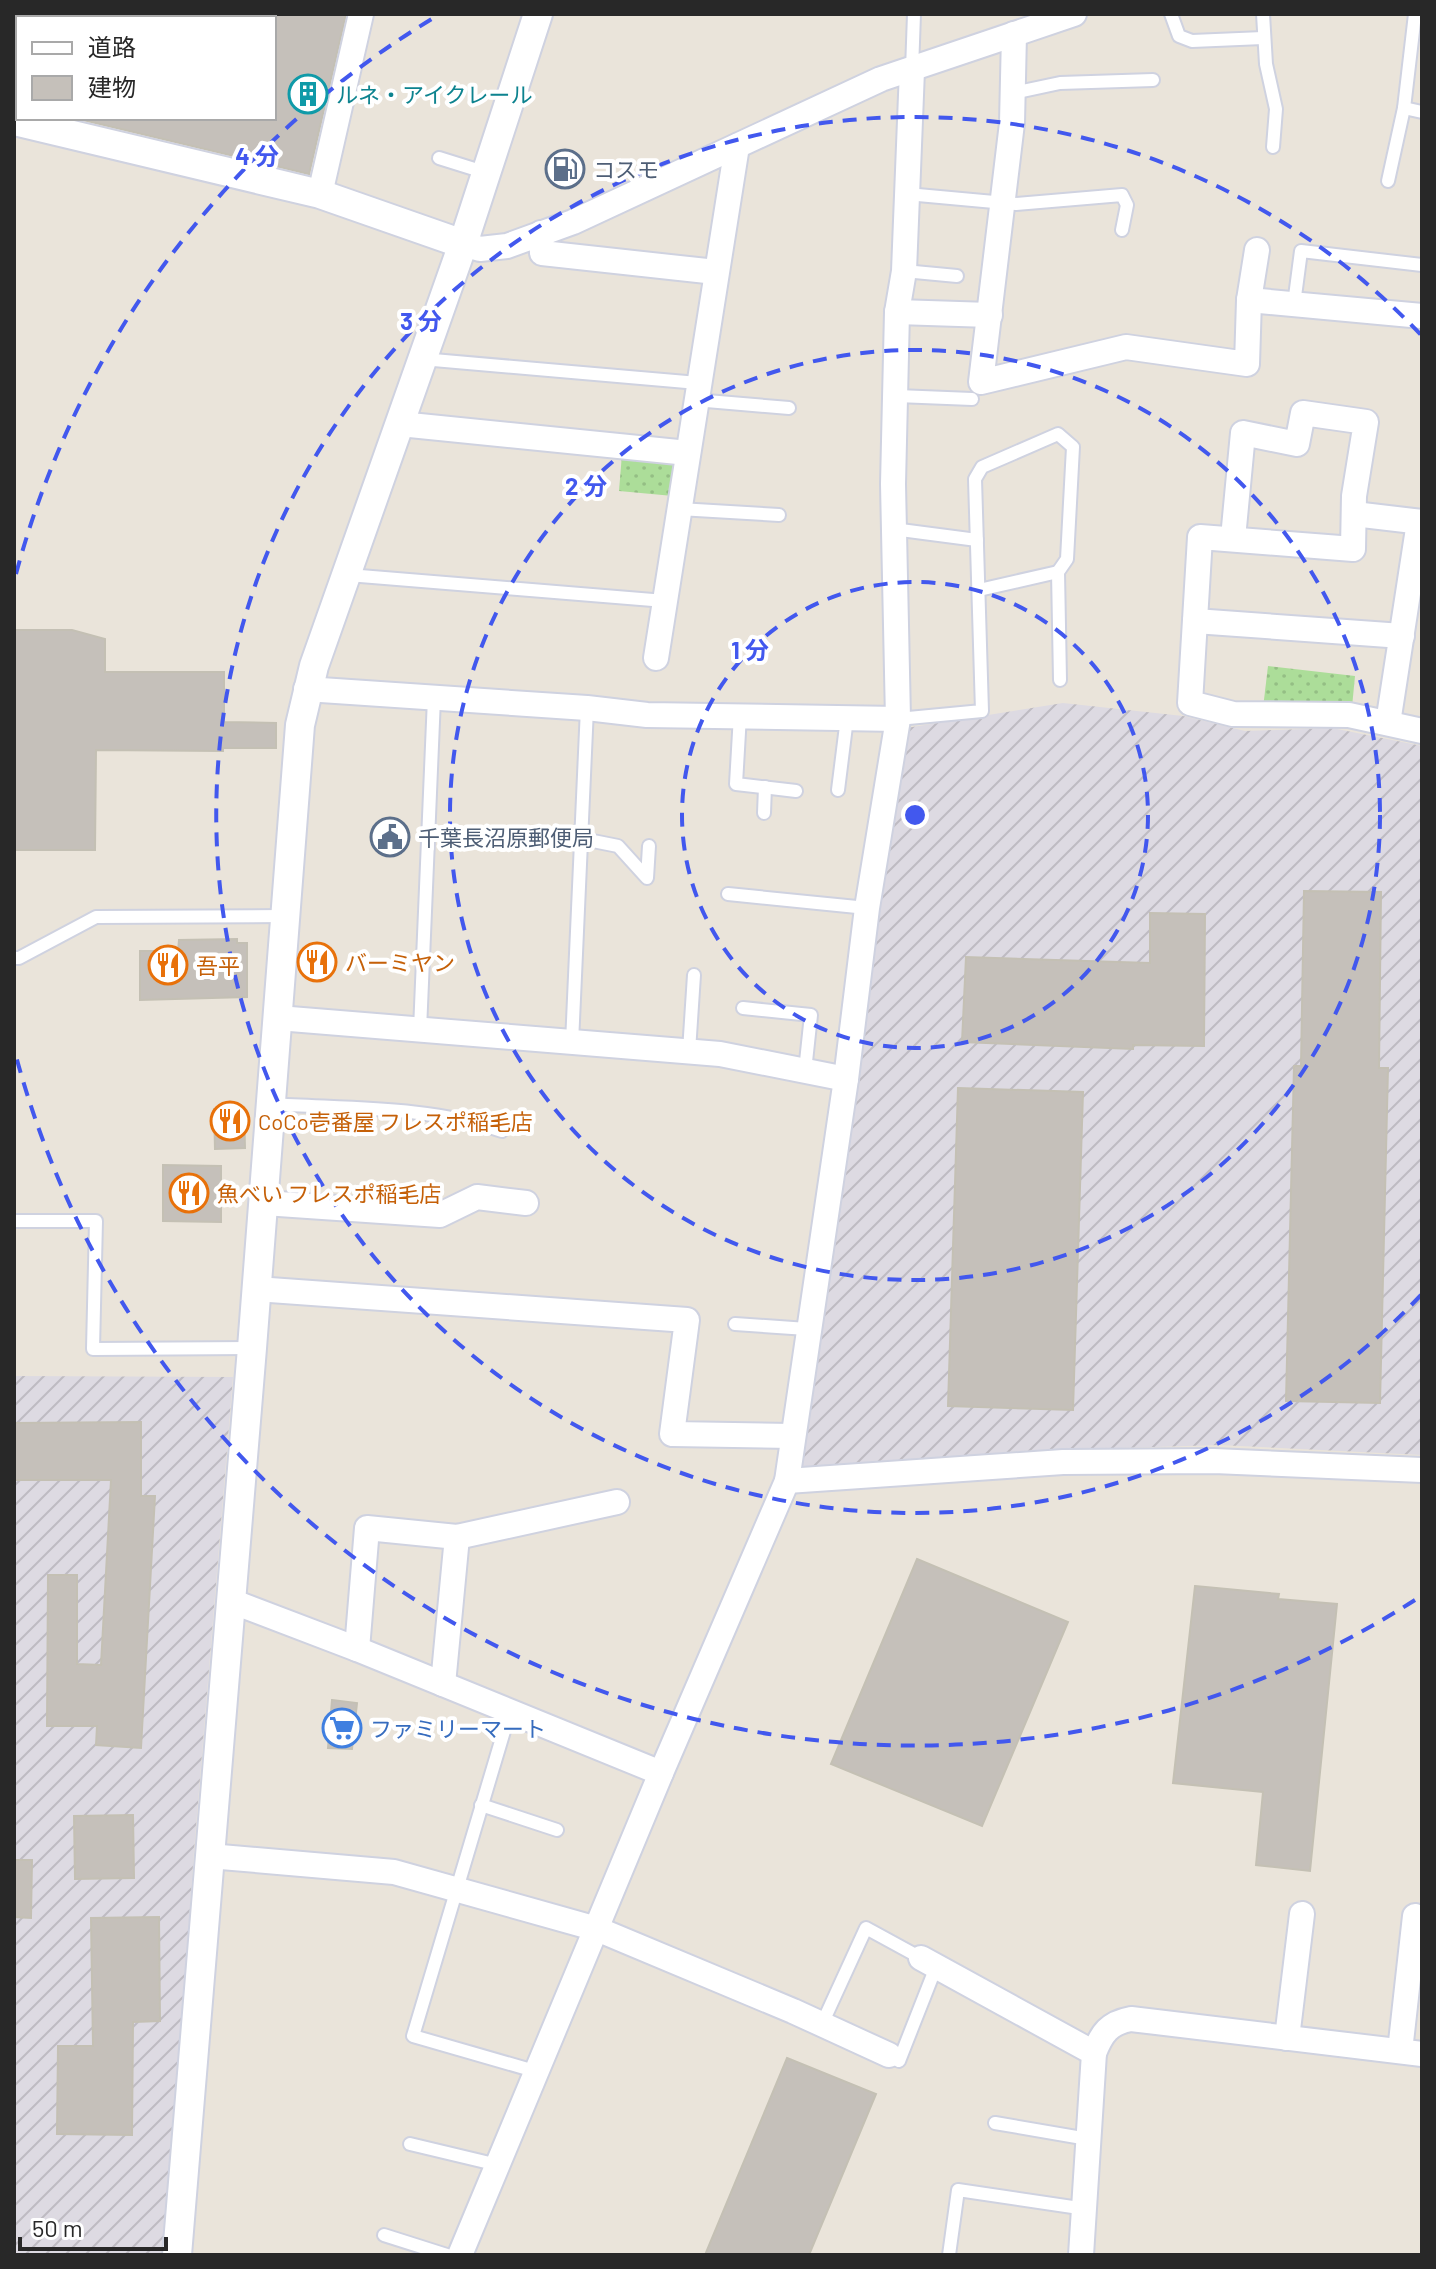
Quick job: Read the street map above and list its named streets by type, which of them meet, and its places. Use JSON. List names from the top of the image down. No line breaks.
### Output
{"places":{"building":["ルネ・アイクレール"],"fuel station":["コスモ"],"public building":["千葉長沼原郵便局"],"restaurant":["バーミヤン","吾平","CoCo壱番屋 フレスポ稲毛店","魚べい フレスポ稲毛店"],"supermarket":["ファミリーマート"]},"legend":["道路","建物"],"scale_bar":"50 m","rings":["4 分","3 分","2 分","1 分"]}
